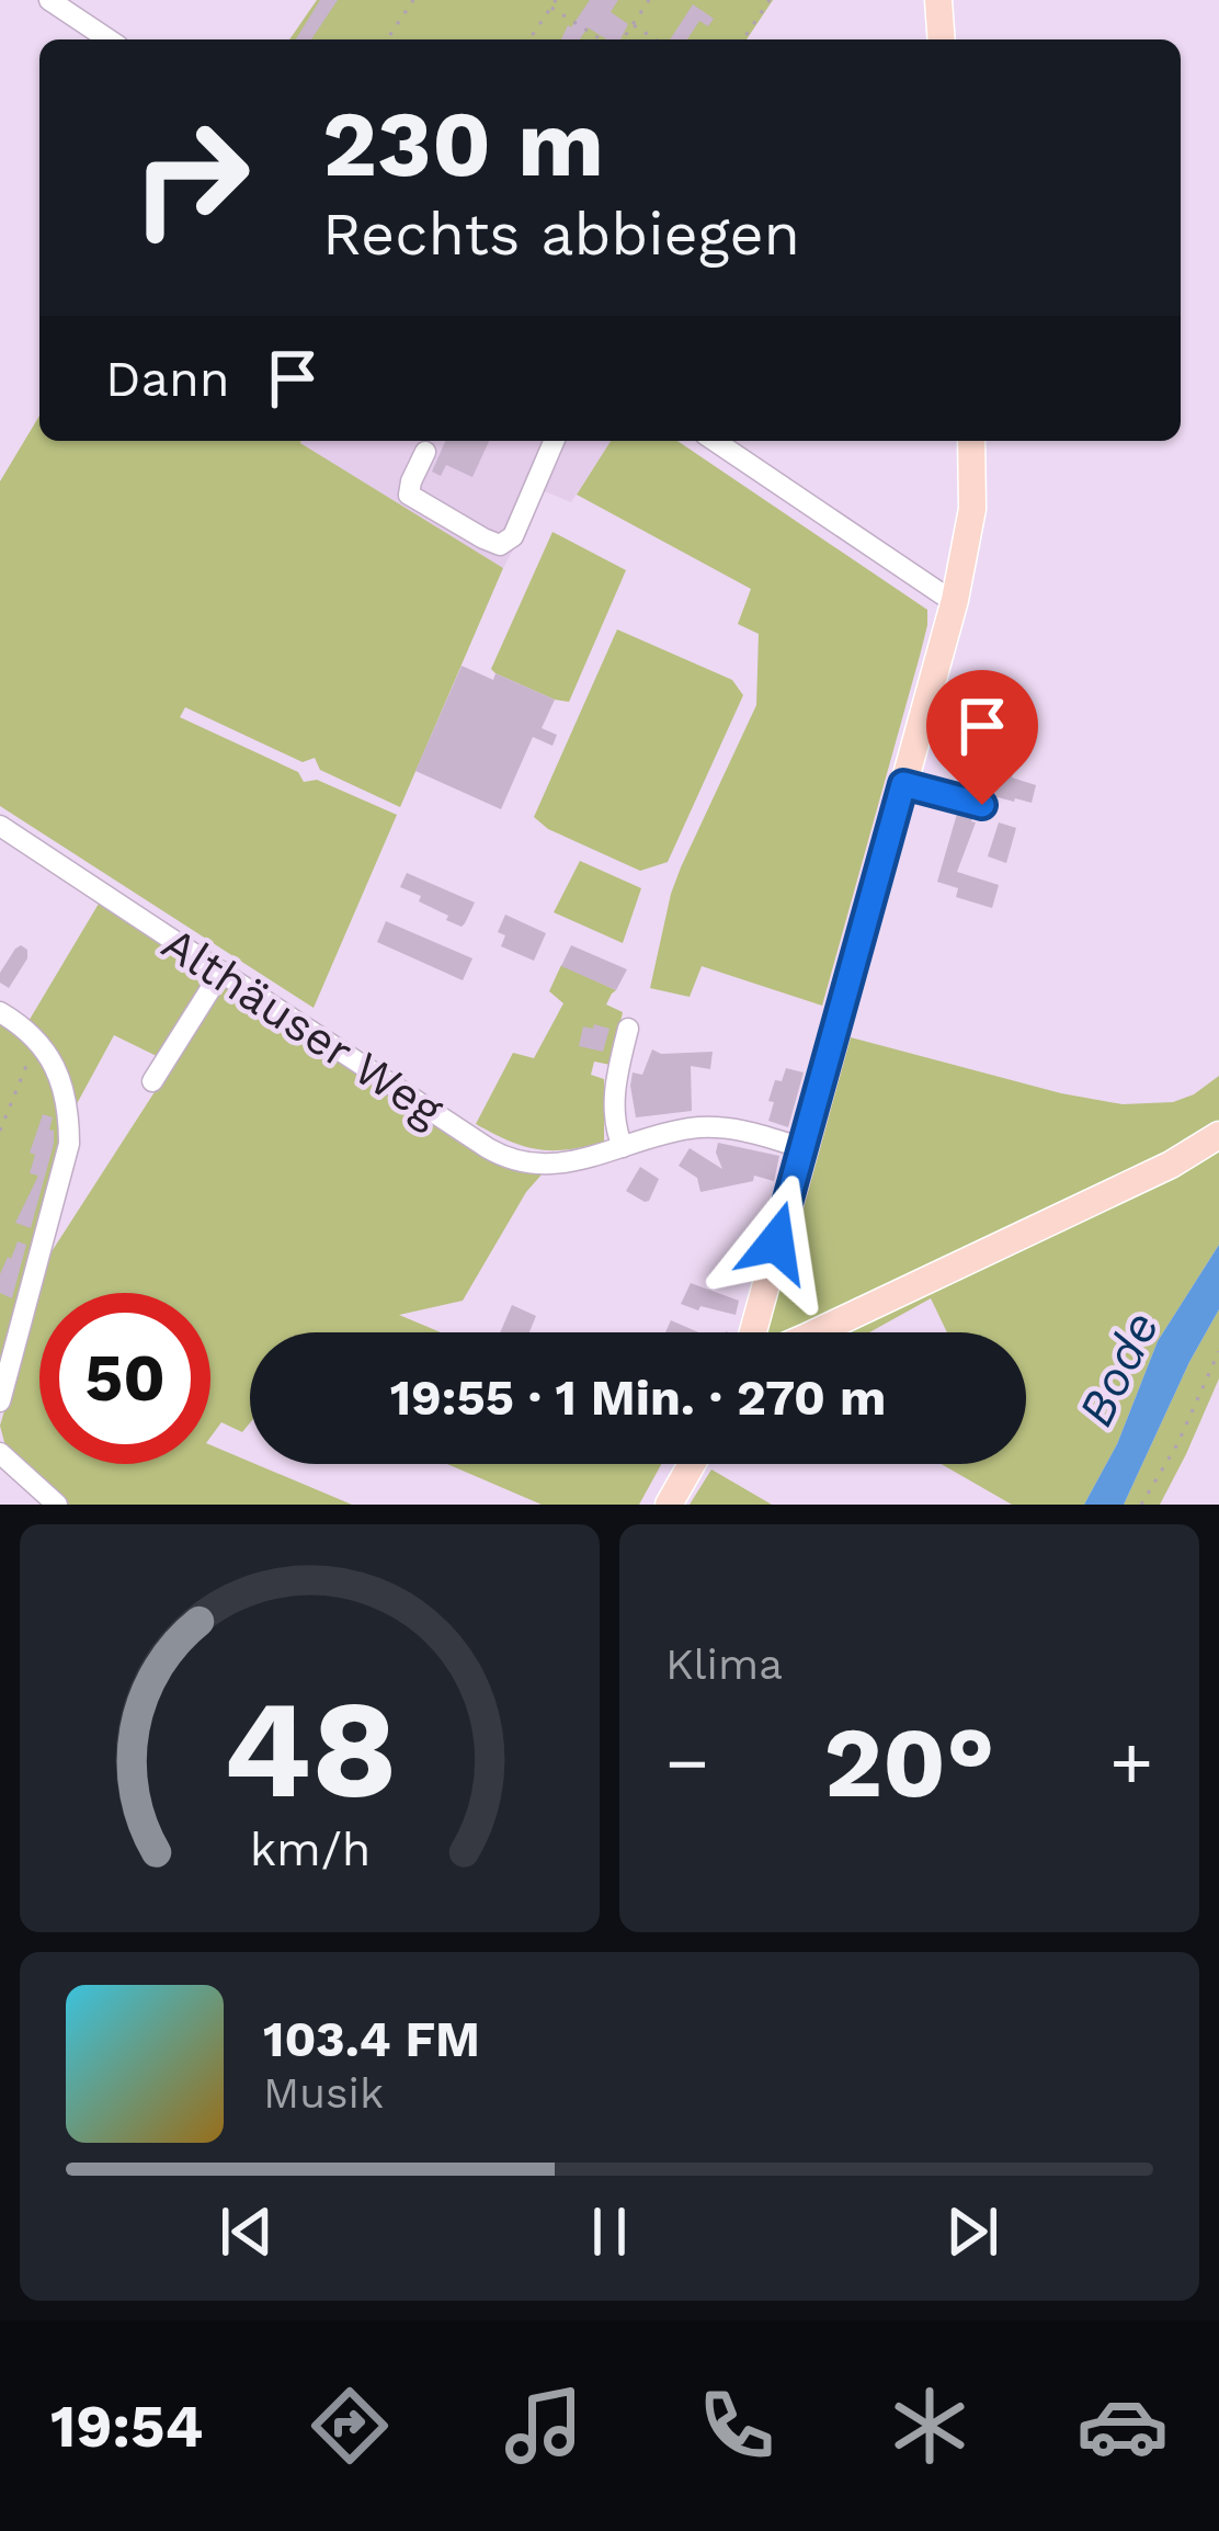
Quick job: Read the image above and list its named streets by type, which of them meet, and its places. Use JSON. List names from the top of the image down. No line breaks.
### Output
{"streets":{"street":["Althäuser Weg"]},"water":["Bode"],"page":{"turn":["230 m","Rechts abbiegen"],"then":"Dann","limit":"50","trip":"19:55 · 1 Min. · 270 m","tile":"Klima","heat":["−","20°","+"],"song":["103.4 FM","Musik"],"tabs":"19:54","gauge":["48","km/h"]}}
